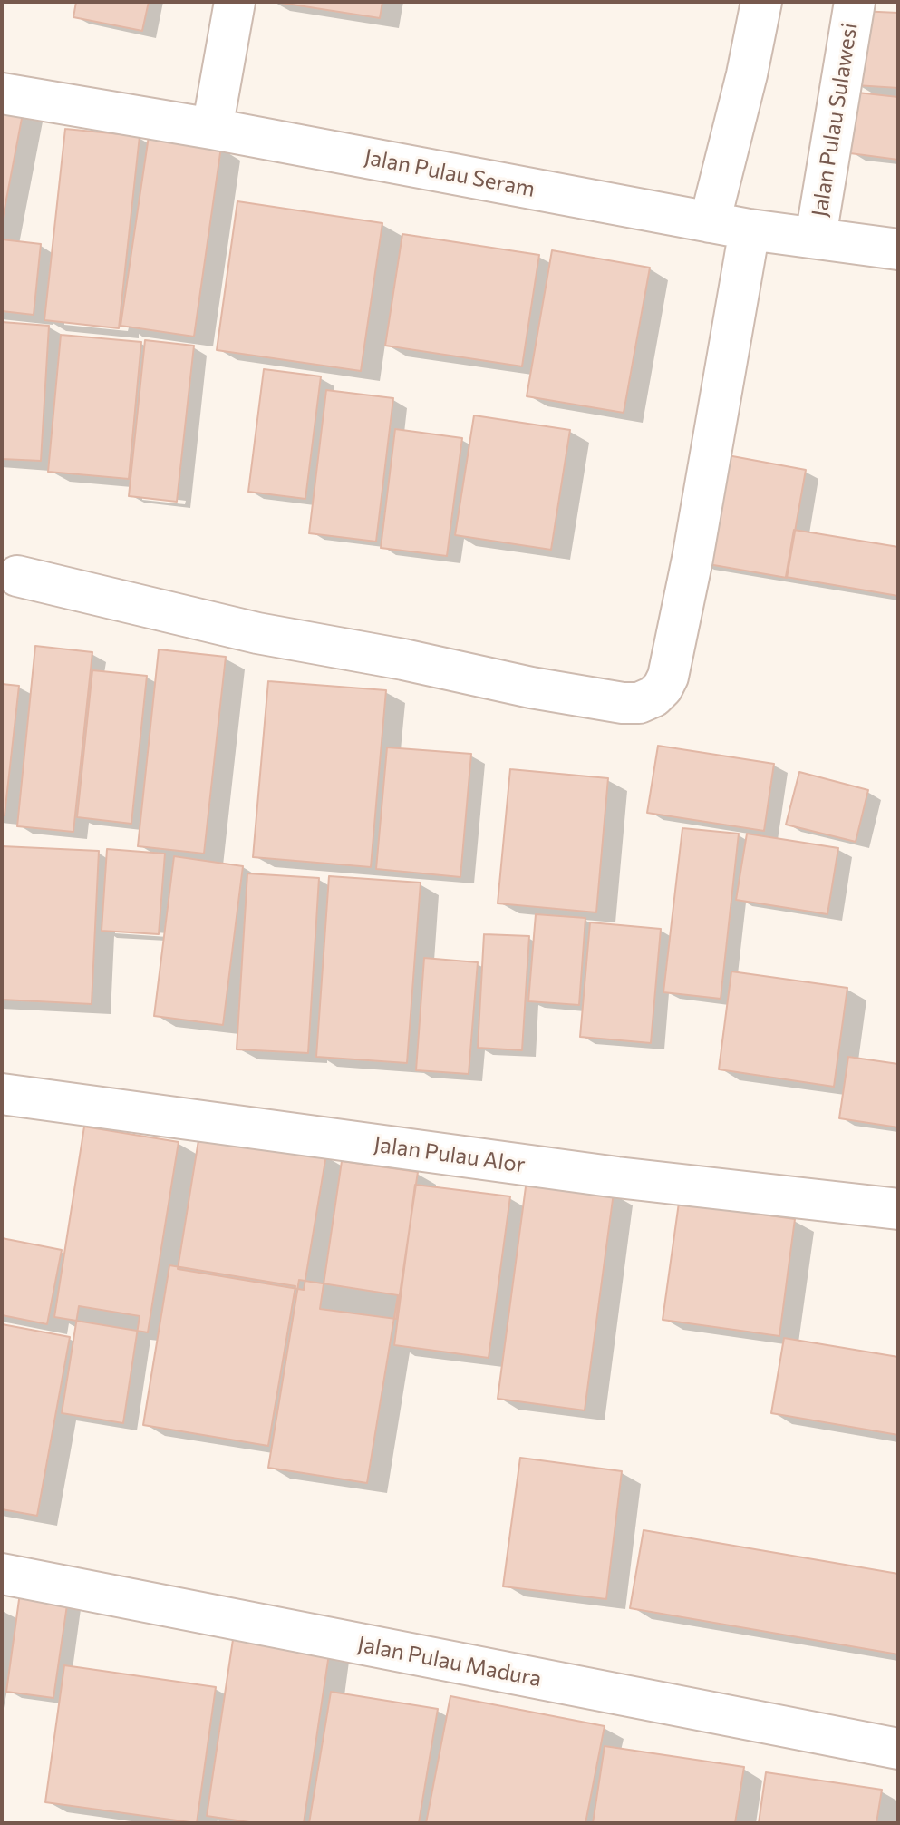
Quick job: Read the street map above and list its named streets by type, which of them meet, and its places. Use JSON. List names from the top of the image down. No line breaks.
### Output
{"streets":{"street":["Jalan Pulau Sulawesi","Jalan Pulau Seram","Jalan Pulau Alor","Jalan Pulau Madura"]},"crossings":[["Jalan Pulau Sulawesi","Jalan Pulau Seram"]]}
